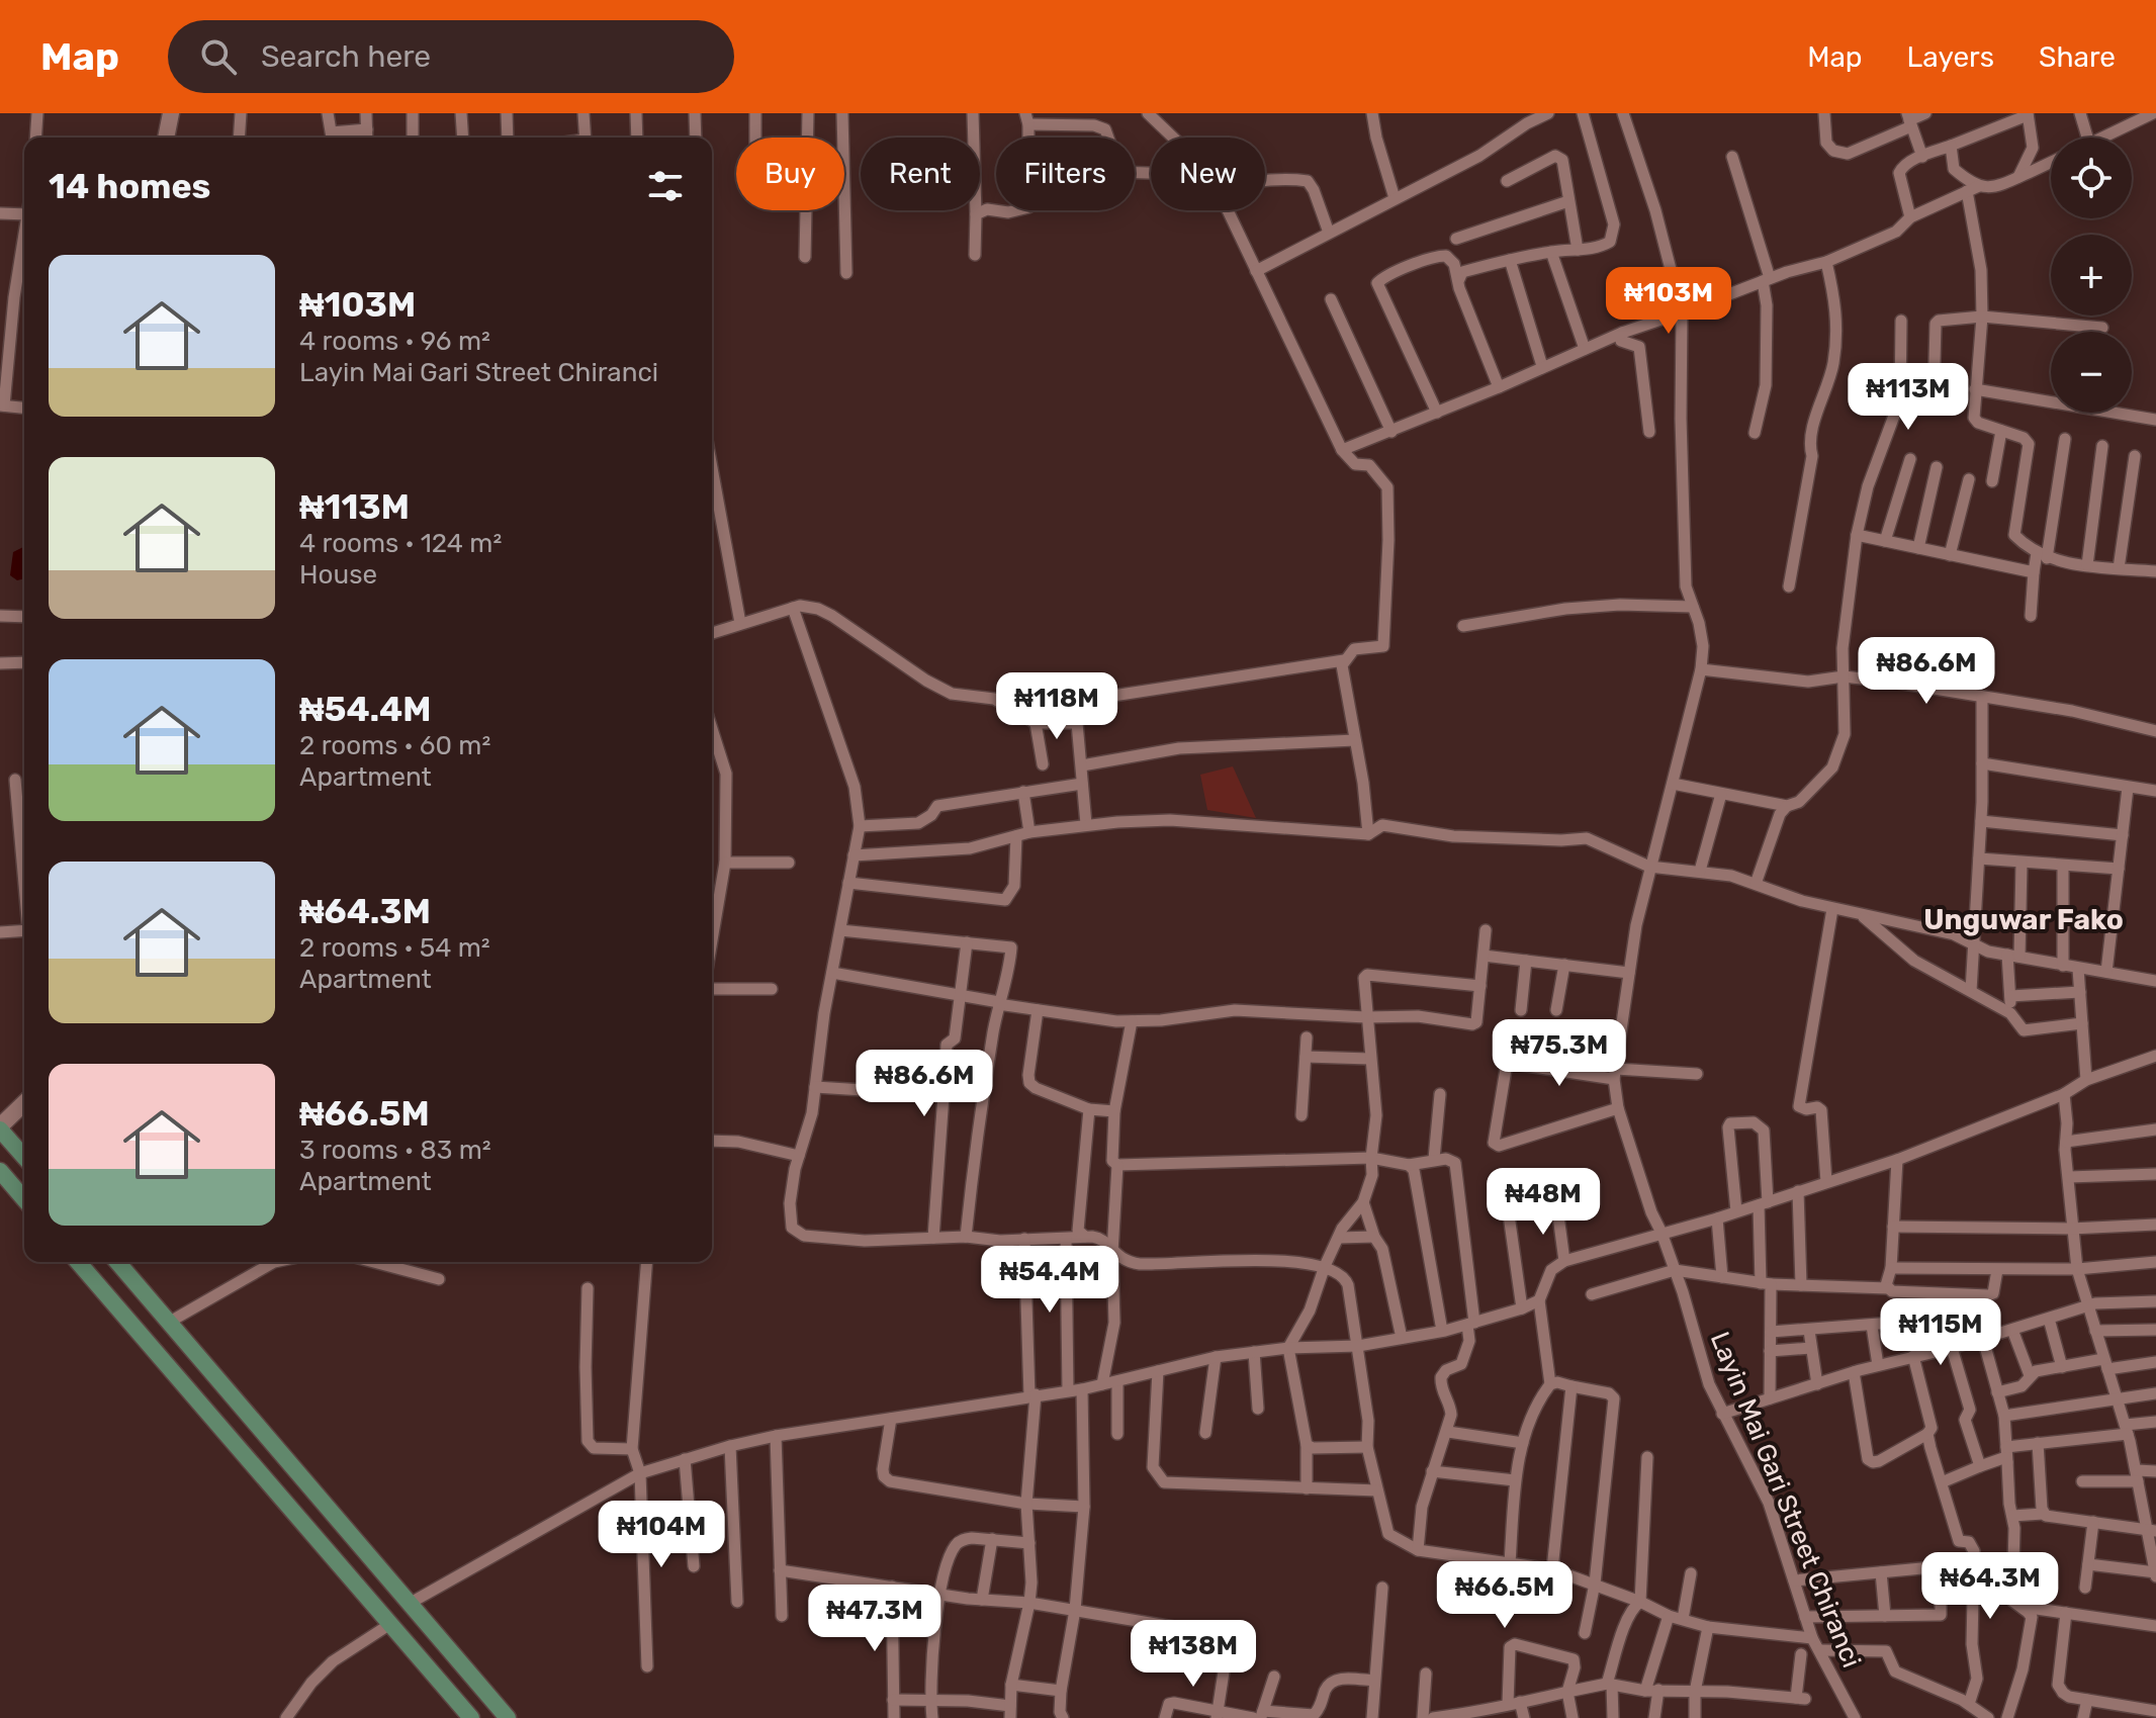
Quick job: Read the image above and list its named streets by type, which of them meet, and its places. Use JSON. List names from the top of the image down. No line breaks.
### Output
{"streets":{"street":["Layin Mai Gari Street Chiranci"]},"districts":["Unguwar Fako"],"page":{"header":"Map","search":"Search here","nav":["Map","Layers","Share"],"map_buttons":["+","−"],"chip":["Buy","Rent","Filters","New"],"heading":"14 homes","list":[{"name":"₦103M","note":"4 rooms · 96 m² · Layin Mai Gari Street Chiranci"},{"name":"₦113M","note":"4 rooms · 124 m² · House"},{"name":"₦54.4M","note":"2 rooms · 60 m² · Apartment"},{"name":"₦64.3M","note":"2 rooms · 54 m² · Apartment"},{"name":"₦66.5M","note":"3 rooms · 83 m² · Apartment"}],"price":["₦103M","₦113M","₦86.6M","₦118M","₦75.3M","₦86.6M","₦48M","₦54.4M","₦115M","₦104M","₦64.3M","₦66.5M","₦47.3M","₦138M"]}}
